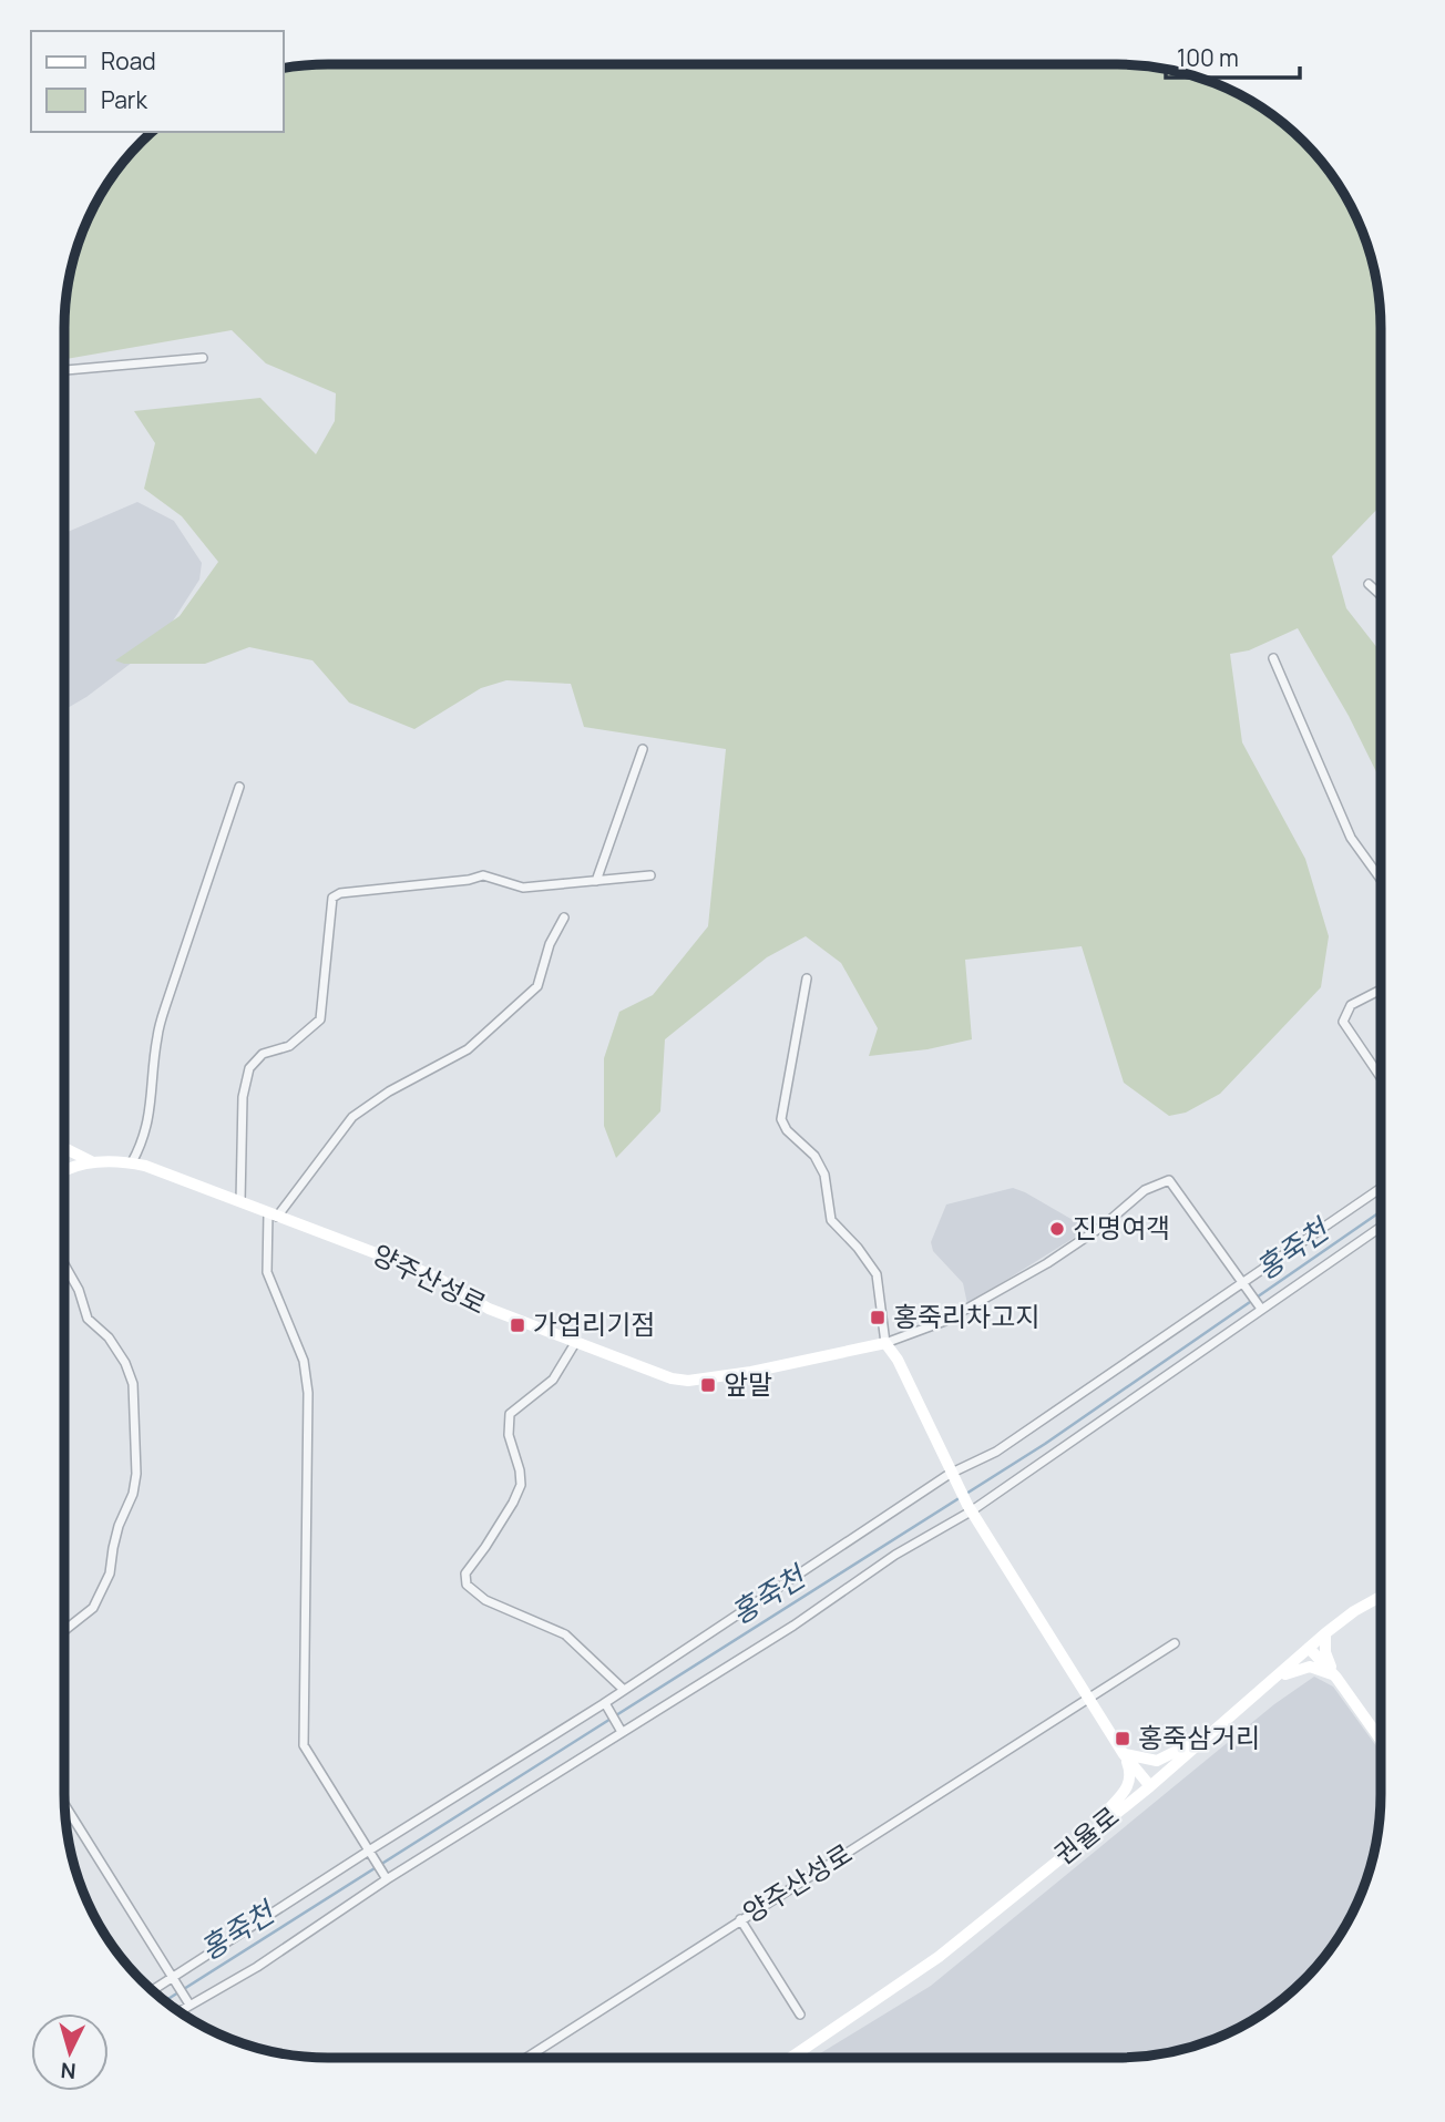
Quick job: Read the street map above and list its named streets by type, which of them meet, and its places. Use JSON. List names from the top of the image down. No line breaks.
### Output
{"streets":{"street":["양주산성로","권율로"]},"water":["홍죽천"],"places":{"other":["진명여객"],"transit":["홍죽리차고지","가업리기점","앞말","홍죽삼거리"]},"legend":["Road","Park"],"scale_bar":"100 m","north":"bottom"}
